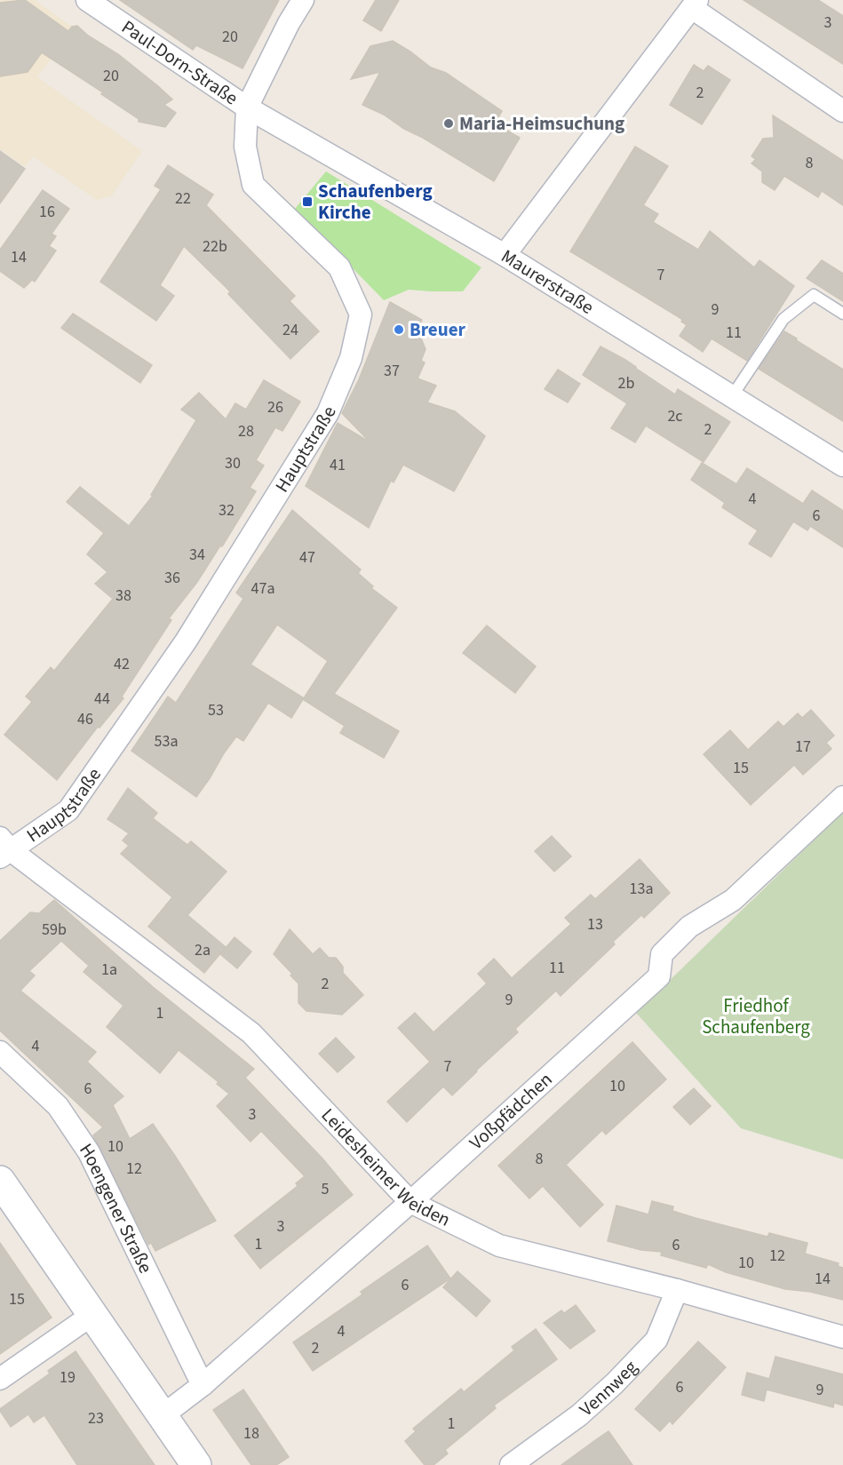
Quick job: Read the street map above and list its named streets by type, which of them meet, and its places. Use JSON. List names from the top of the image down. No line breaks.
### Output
{"streets":{"street":["Paul-Dorn-Straße","Maurerstraße","Hauptstraße","Voßpfädchen","Leidesheimer Weiden","Hoengener Straße","Vennweg"]},"crossings":[["Paul-Dorn-Straße","Maurerstraße"],["Paul-Dorn-Straße","Hauptstraße"],["Maurerstraße","Hauptstraße"],["Hauptstraße","Leidesheimer Weiden"],["Voßpfädchen","Leidesheimer Weiden"],["Voßpfädchen","Hoengener Straße"],["Leidesheimer Weiden","Vennweg"]],"parks":["Friedhof Schaufenberg"],"places":{"other":["Maria-Heimsuchung","Breuer"],"transit":["Schaufenberg Kirche"]},"house_numbers":["3","20","20","2","8","22","16","22b","14","7","9","24","11","37","2b","26","2c","2","28","30","41","4","32","6","34","47","36","47a","38","42","44","53","46","53a","17","15","13a","13","59b","2a","11","1a","2","9","1","4","7","10","6","3","10","8","12","5","3","1","6","12","10","14","6","15","4","2","19","6","9","23","1","18"]}
